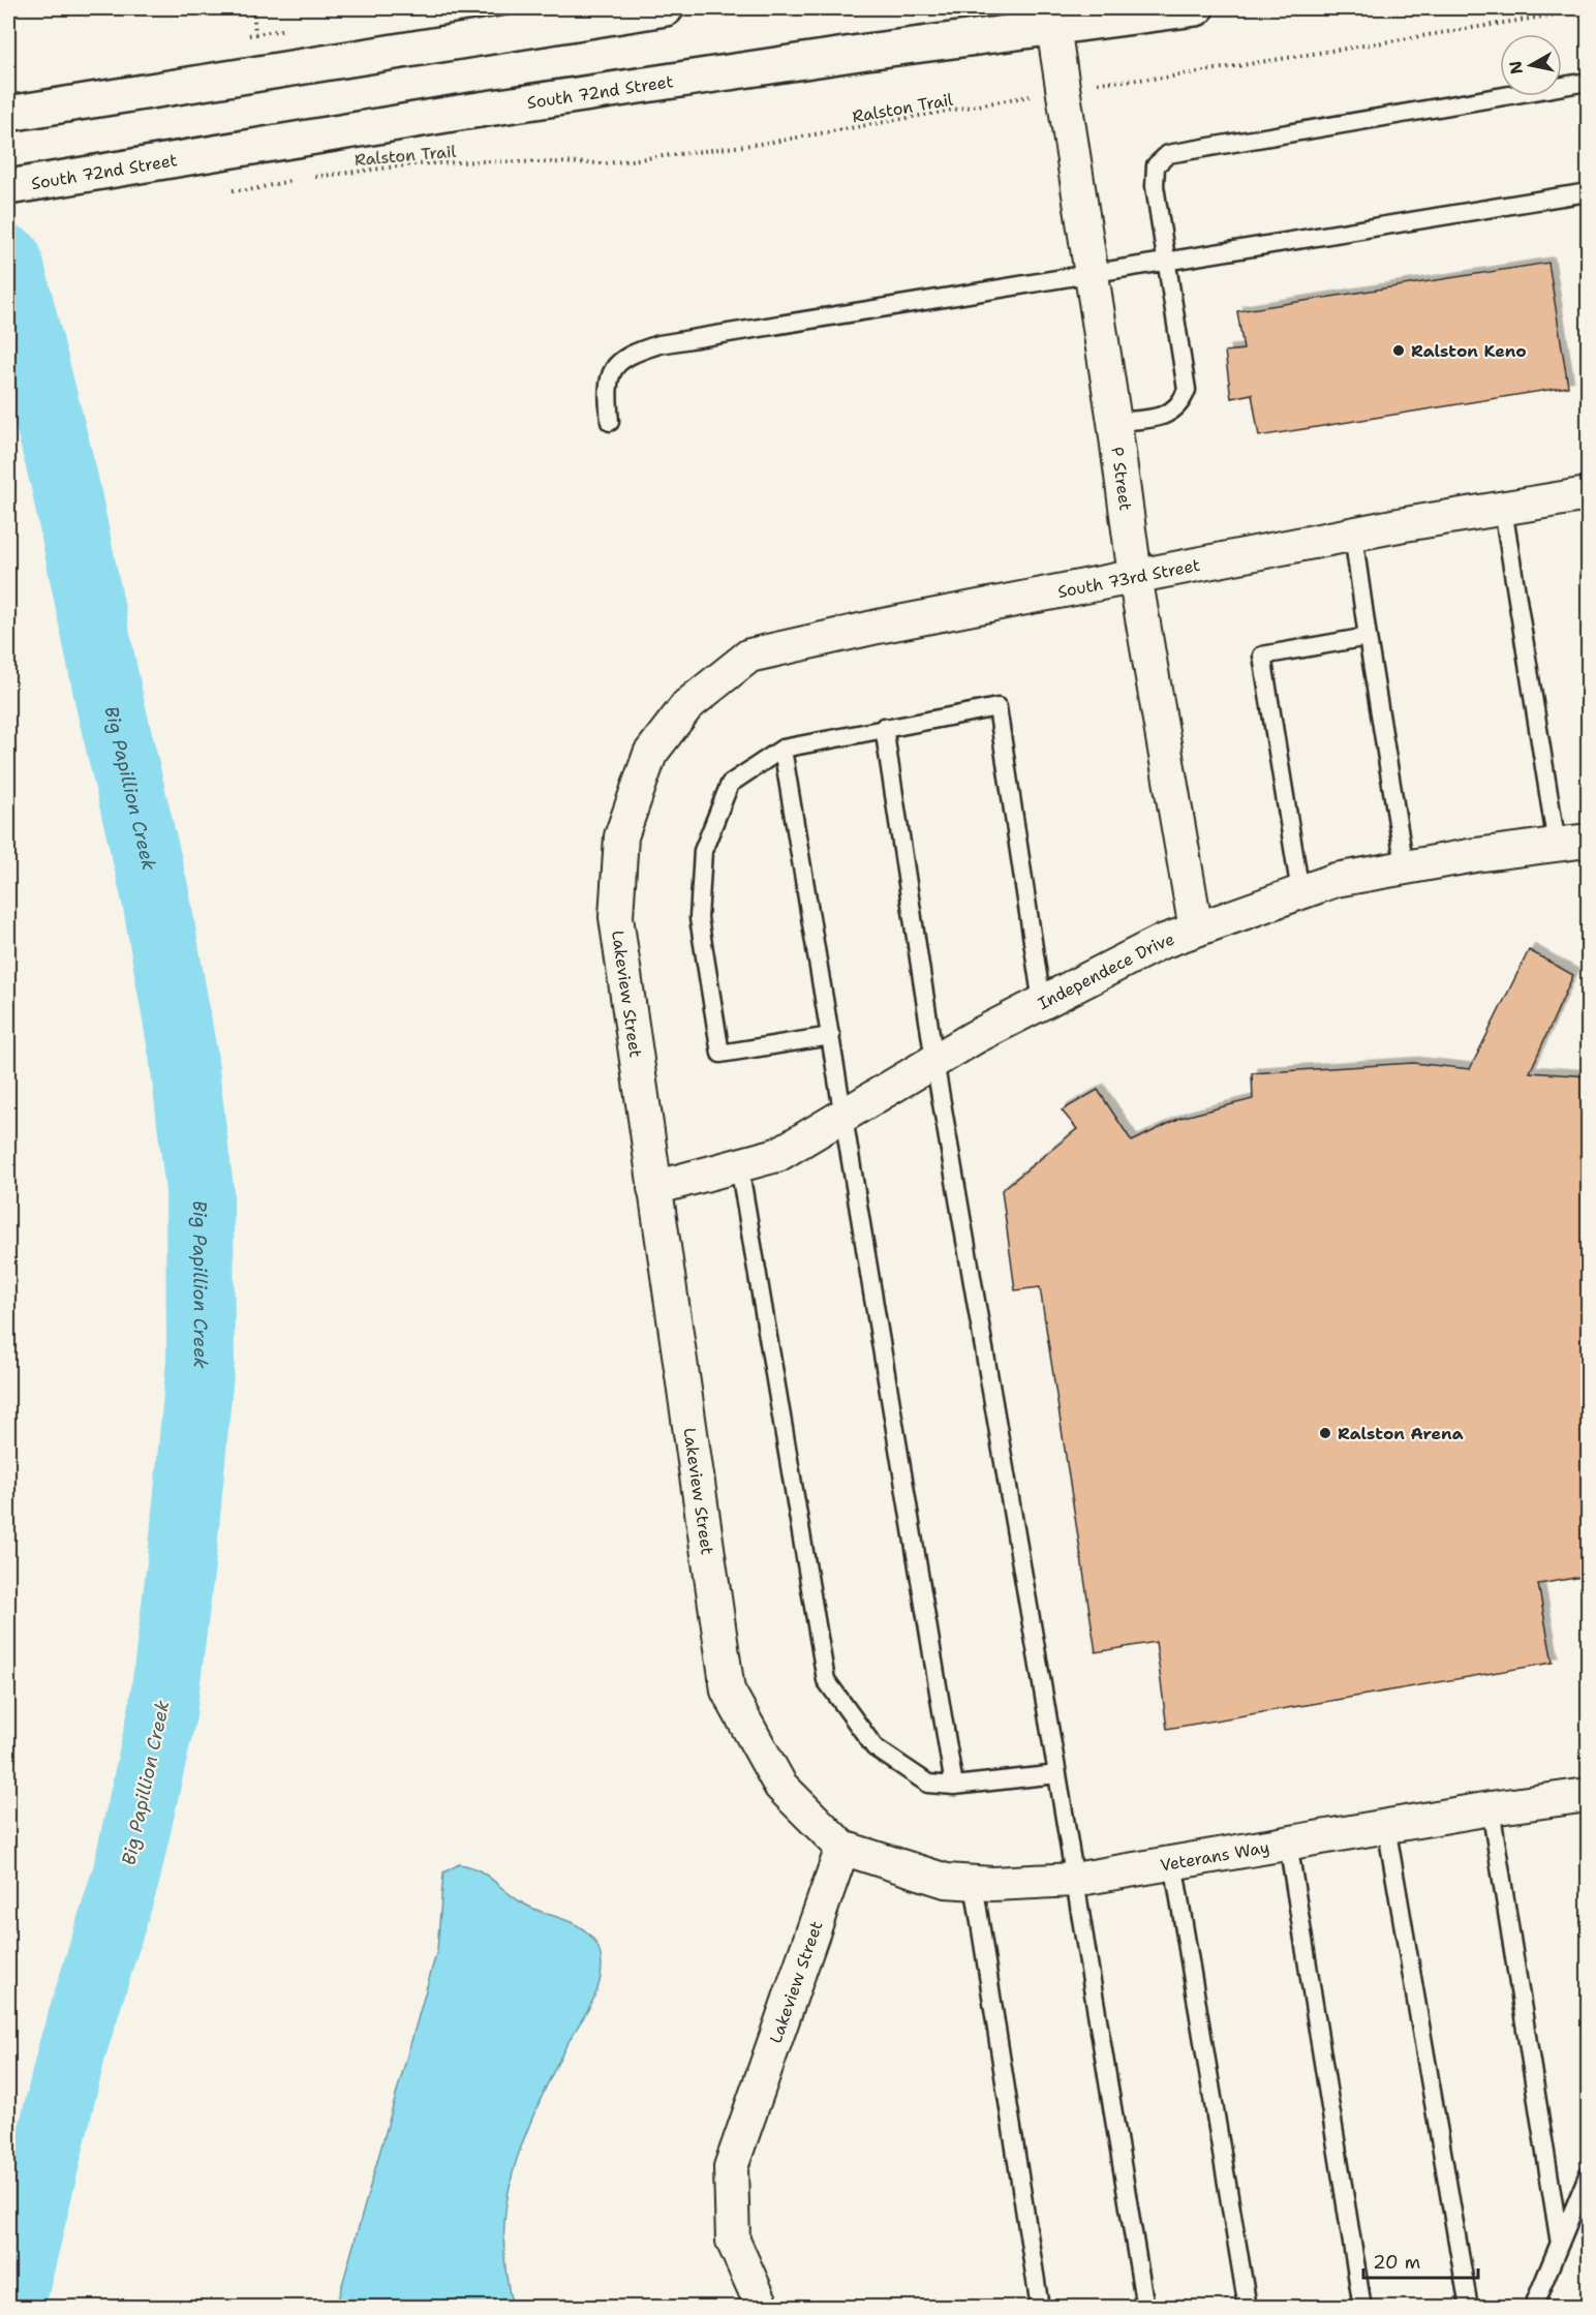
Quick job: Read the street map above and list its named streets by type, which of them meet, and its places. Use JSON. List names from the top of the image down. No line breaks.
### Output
{"streets":{"main road":["South 72nd Street"],"street":["P Street","South 73rd Street","Independece Drive","Lakeview Street","Veterans Way"],"path":["Ralston Trail"]},"crossings":[["South 72nd Street","P Street"],["Ralston Trail","P Street"],["P Street","South 73rd Street"],["P Street","Independece Drive"],["South 73rd Street","Lakeview Street"],["Independece Drive","Lakeview Street"],["Lakeview Street","Veterans Way"]],"water":["Big Papillion Creek"],"places":["Ralston Keno","Ralston Arena"],"scale_bar":"20 m","north":"left"}
